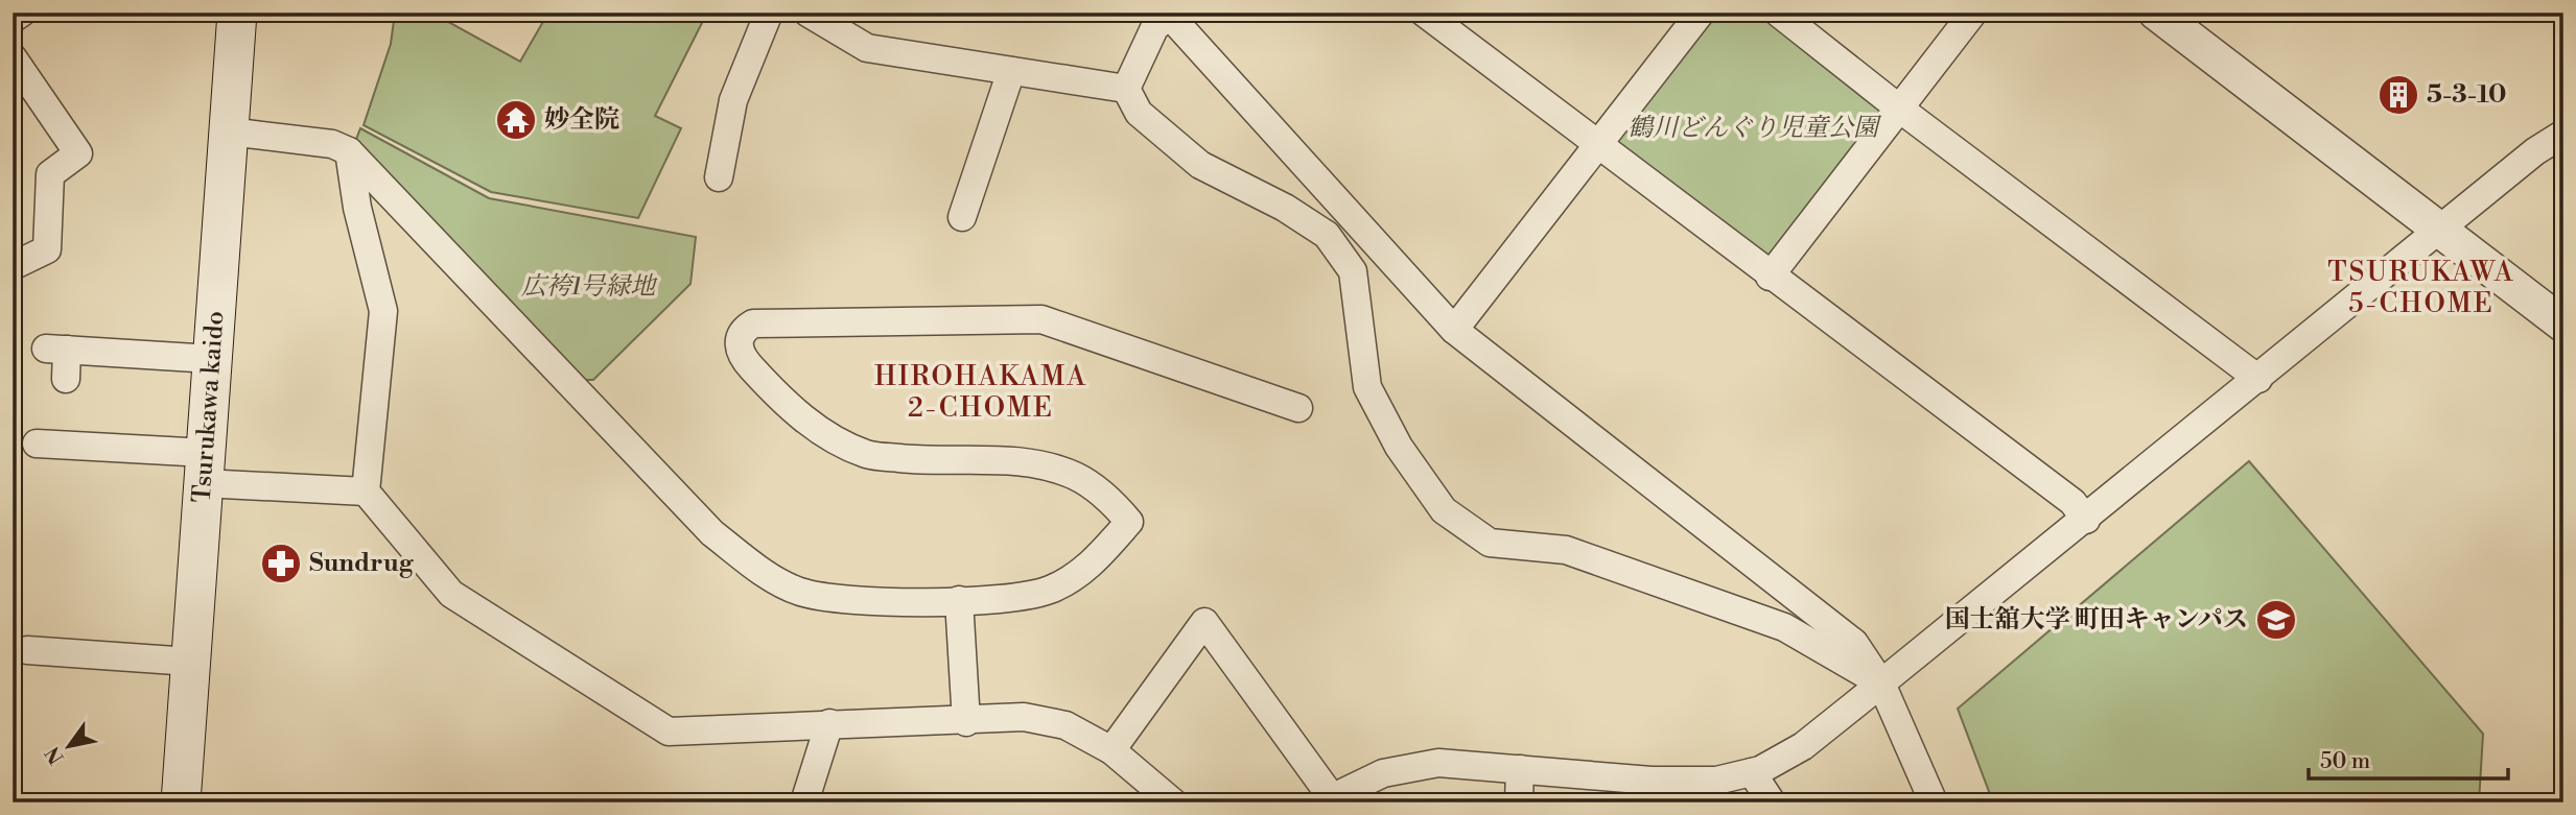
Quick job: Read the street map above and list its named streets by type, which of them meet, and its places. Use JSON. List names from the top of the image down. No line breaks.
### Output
{"streets":{"main road":["Tsurukawa kaido"]},"districts":["TSURUKAWA 5-CHOME","HIROHAKAMA 2-CHOME"],"parks":["鶴川どんぐり児童公園","広袴1号緑地"],"places":{"building":["5-3-10"],"temple":["妙全院"],"pharmacy":["Sundrug"],"school or university":["国士舘大学 町田キャンパス"]},"scale_bar":"50 m","north":"bottom left"}
